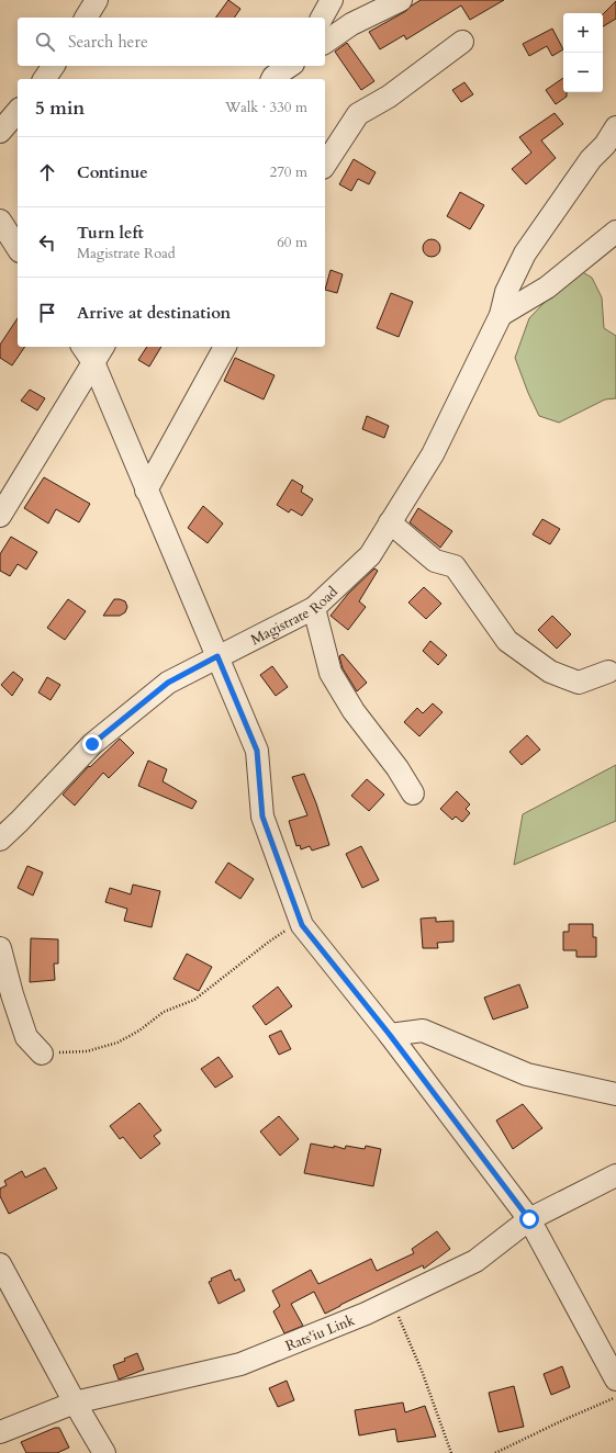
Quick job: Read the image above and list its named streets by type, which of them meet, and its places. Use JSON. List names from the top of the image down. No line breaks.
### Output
{"streets":{"street":["Magistrate Road","Rats'iu Link"]},"page":{"map_buttons":["+","−"],"search":"Search here","heading":["5 min","Walk · 330 m"],"list":[["Continue","270 m"],["Turn left","Magistrate Road","60 m"],"Arrive at destination"]}}
